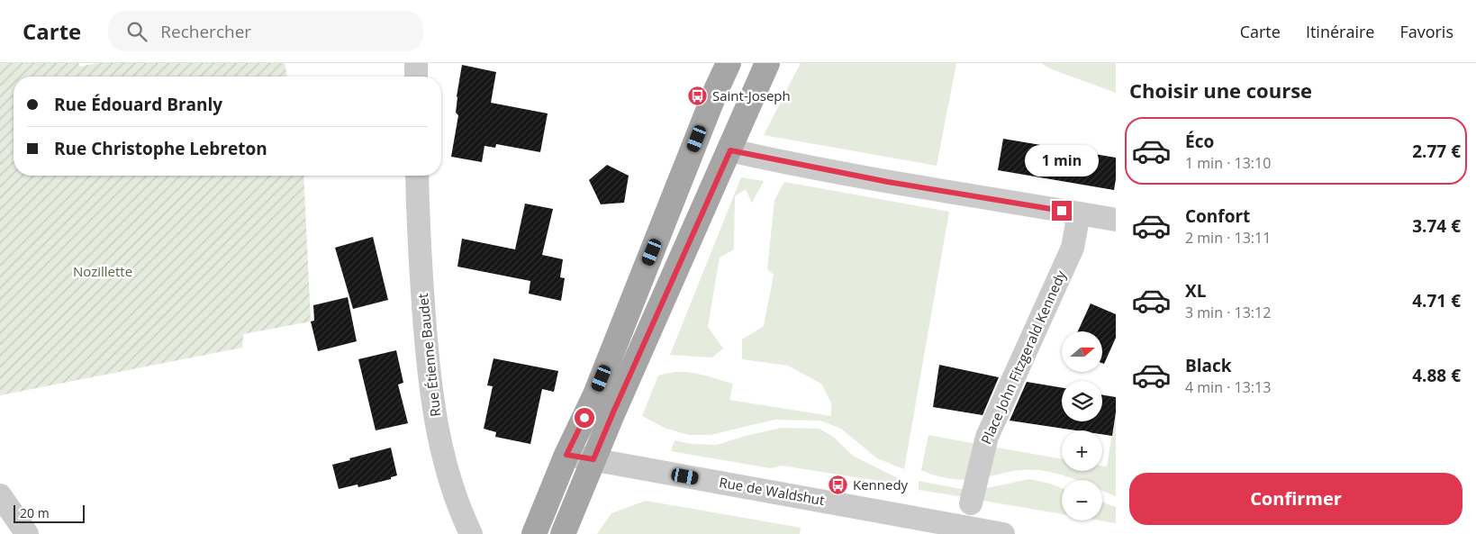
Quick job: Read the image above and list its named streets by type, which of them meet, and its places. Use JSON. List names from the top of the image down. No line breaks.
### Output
{"streets":{"street":["Rue Étienne Baudet","Place John Fitzgerald Kennedy","Rue de Waldshut"]},"parks":["Nozillette"],"places":{"bus stop":["Saint-Joseph","Kennedy"]},"scale_bar":"20 m","north":"right","page":{"header":"Carte","search":"Rechercher","nav":["Carte","Itinéraire","Favoris"],"heading":"Choisir une course","banner":["Rue Édouard Branly","Rue Christophe Lebreton"],"list":[{"name":"Éco","note":"1 min · 13:10","value":"2.77 €"},{"name":"Confort","note":"2 min · 13:11","value":"3.74 €"},{"name":"XL","note":"3 min · 13:12","value":"4.71 €"},{"name":"Black","note":"4 min · 13:13","value":"4.88 €"}],"bubble":"1 min","map_buttons":["+","−"],"buttons":"Confirmer","scale":"20 m"}}
